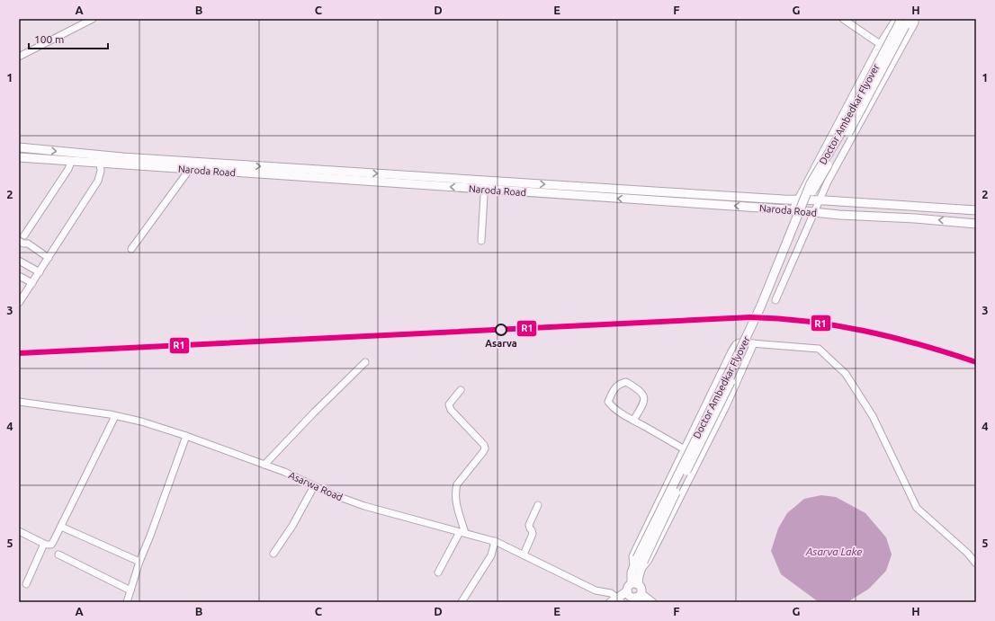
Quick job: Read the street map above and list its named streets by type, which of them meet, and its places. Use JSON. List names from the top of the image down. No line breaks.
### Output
{"streets":{"main road":["Doctor Ambedkar Flyover","Naroda Road"],"street":["Asarwa Road"]},"water":["Asarva Lake"],"places":["Asarva"],"lines":["transit line R1"],"scale_bar":"100 m","grid":{"columns":["A","B","C","D","E","F","G","H"],"rows":["1","2","3","4","5"]}}
